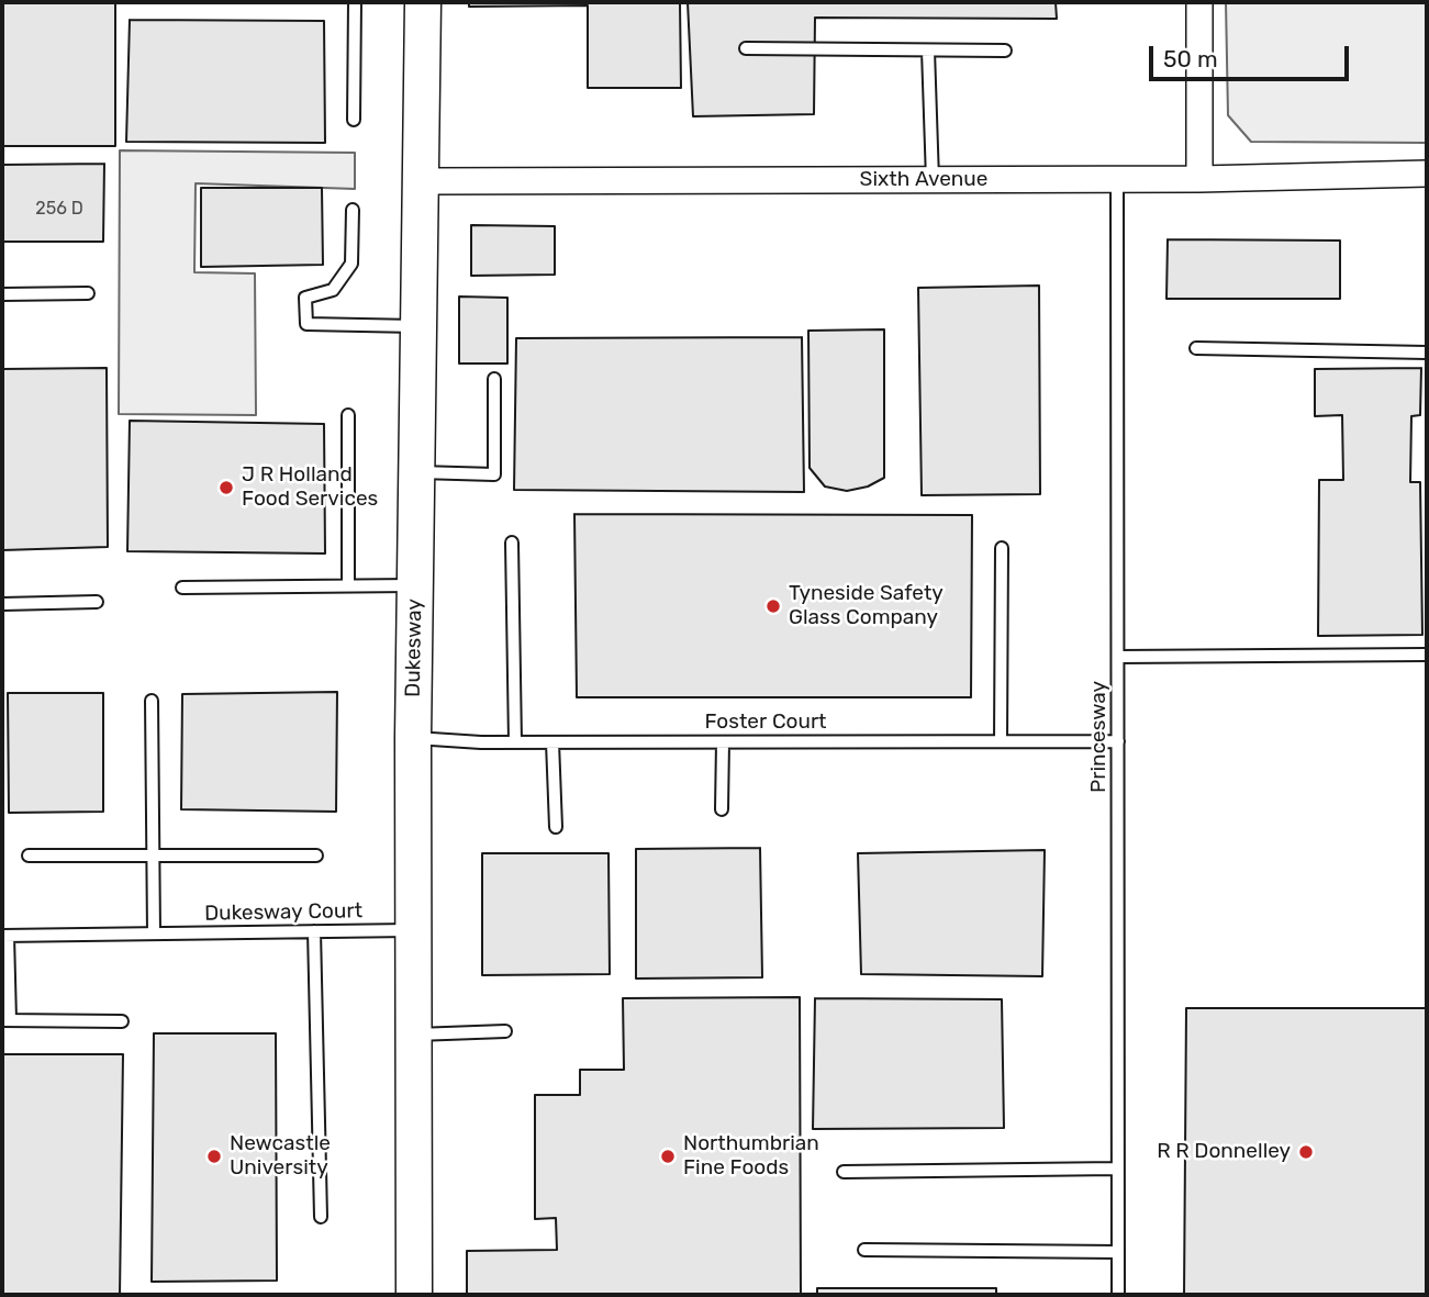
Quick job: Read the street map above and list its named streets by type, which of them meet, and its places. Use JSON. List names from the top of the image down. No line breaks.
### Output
{"streets":{"street":["Sixth Avenue","Dukesway"],"lane":["Foster Court","Princesway","Dukesway Court"]},"crossings":[["Sixth Avenue","Dukesway"],["Sixth Avenue","Princesway"],["Dukesway","Foster Court"],["Dukesway","Dukesway Court"],["Foster Court","Princesway"]],"places":["J R Holland Food Services","Tyneside Safety Glass Company","R R Donnelley","Newcastle University","Northumbrian Fine Foods"],"house_numbers":["256 D"],"scale_bar":"50 m"}
